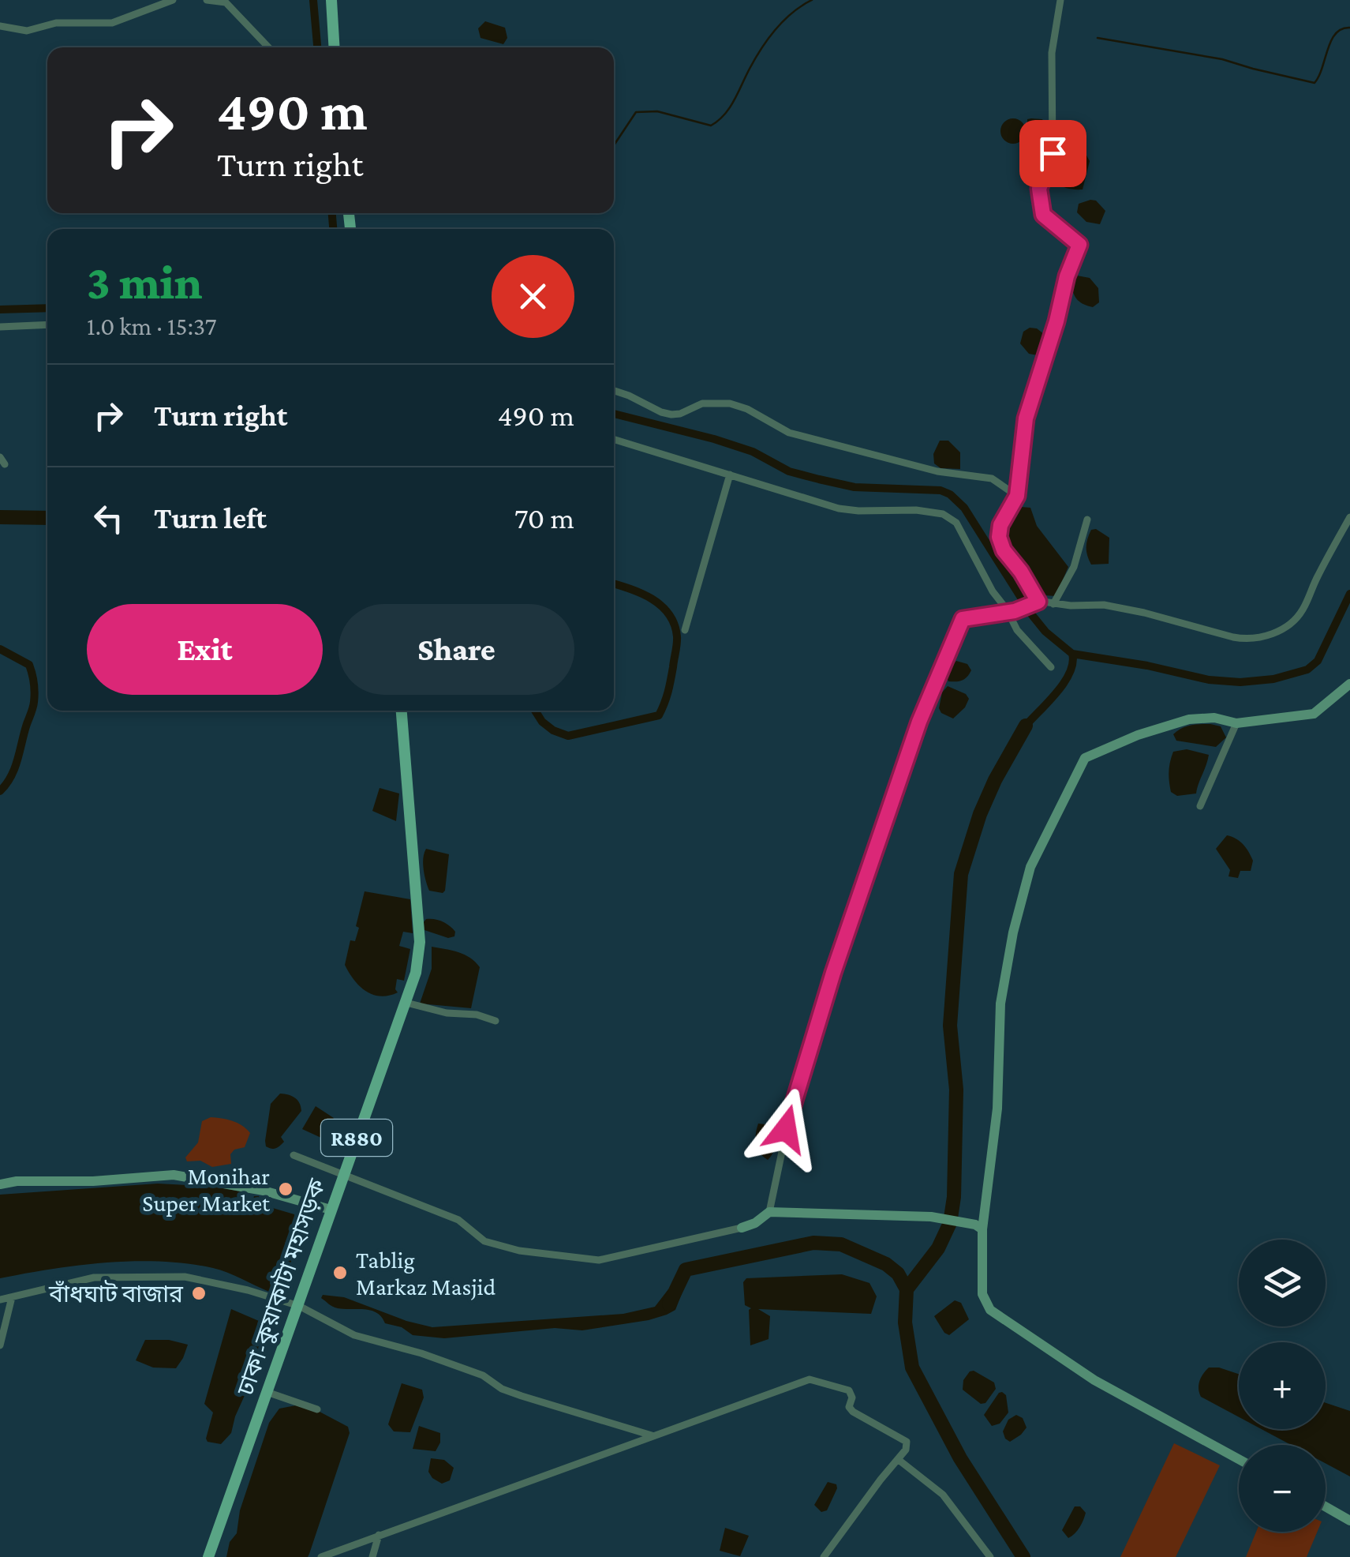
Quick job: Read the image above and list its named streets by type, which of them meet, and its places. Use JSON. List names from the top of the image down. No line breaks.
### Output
{"streets":{"main road":["R880","ঢাকা-কুয়াকাটা মহাসড়ক"]},"places":["Monihar Super Market","Tablig Markaz Masjid","বাঁধঘাট বাজার"],"page":{"turn":["490 m","Turn right"],"heading":["3 min","1.0 km · 15:37"],"list":[{"name":"Turn right","value":"490 m"},{"name":"Turn left","value":"70 m"}],"buttons":["Exit","Share"],"map_buttons":["+","−"]}}
